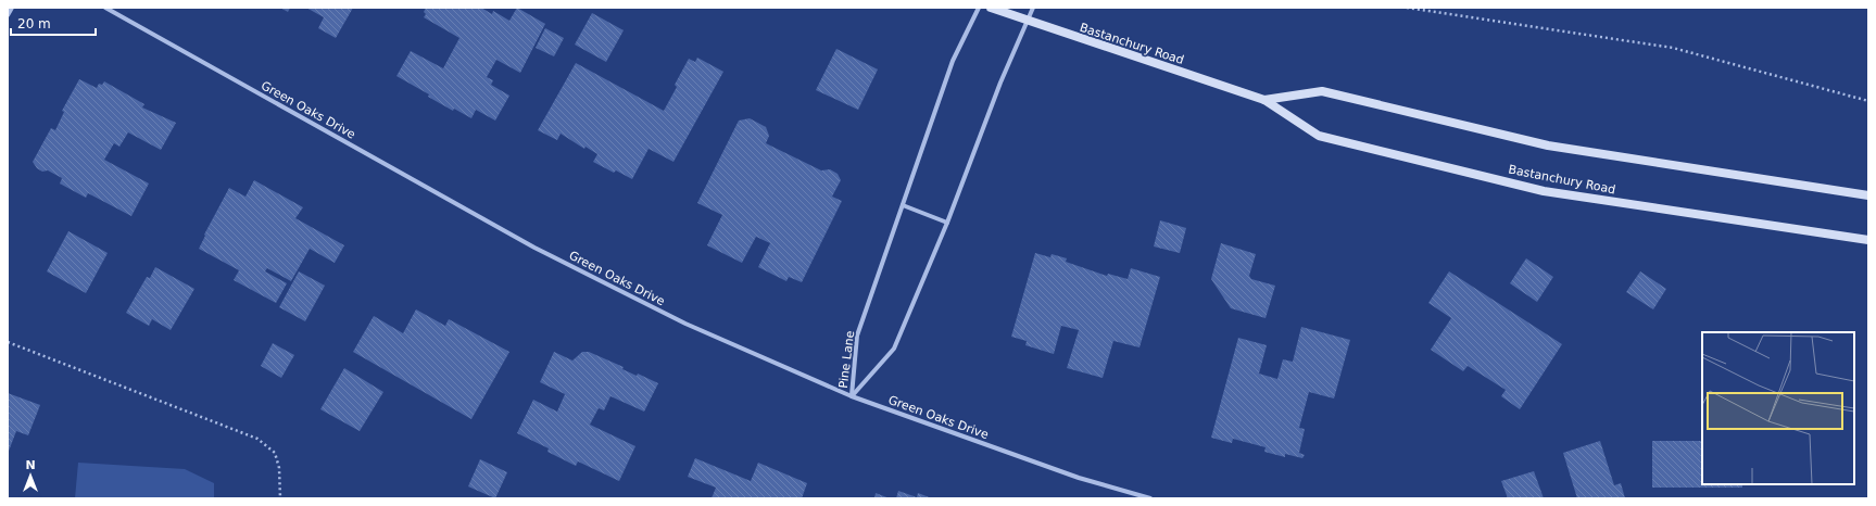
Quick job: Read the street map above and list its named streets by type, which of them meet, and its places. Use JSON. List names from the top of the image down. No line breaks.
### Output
{"streets":{"main road":["Bastanchury Road"],"street":["Green Oaks Drive","Pine Lane"]},"crossings":[["Bastanchury Road","Pine Lane"],["Green Oaks Drive","Pine Lane"]],"scale_bar":"20 m","north":"top"}
